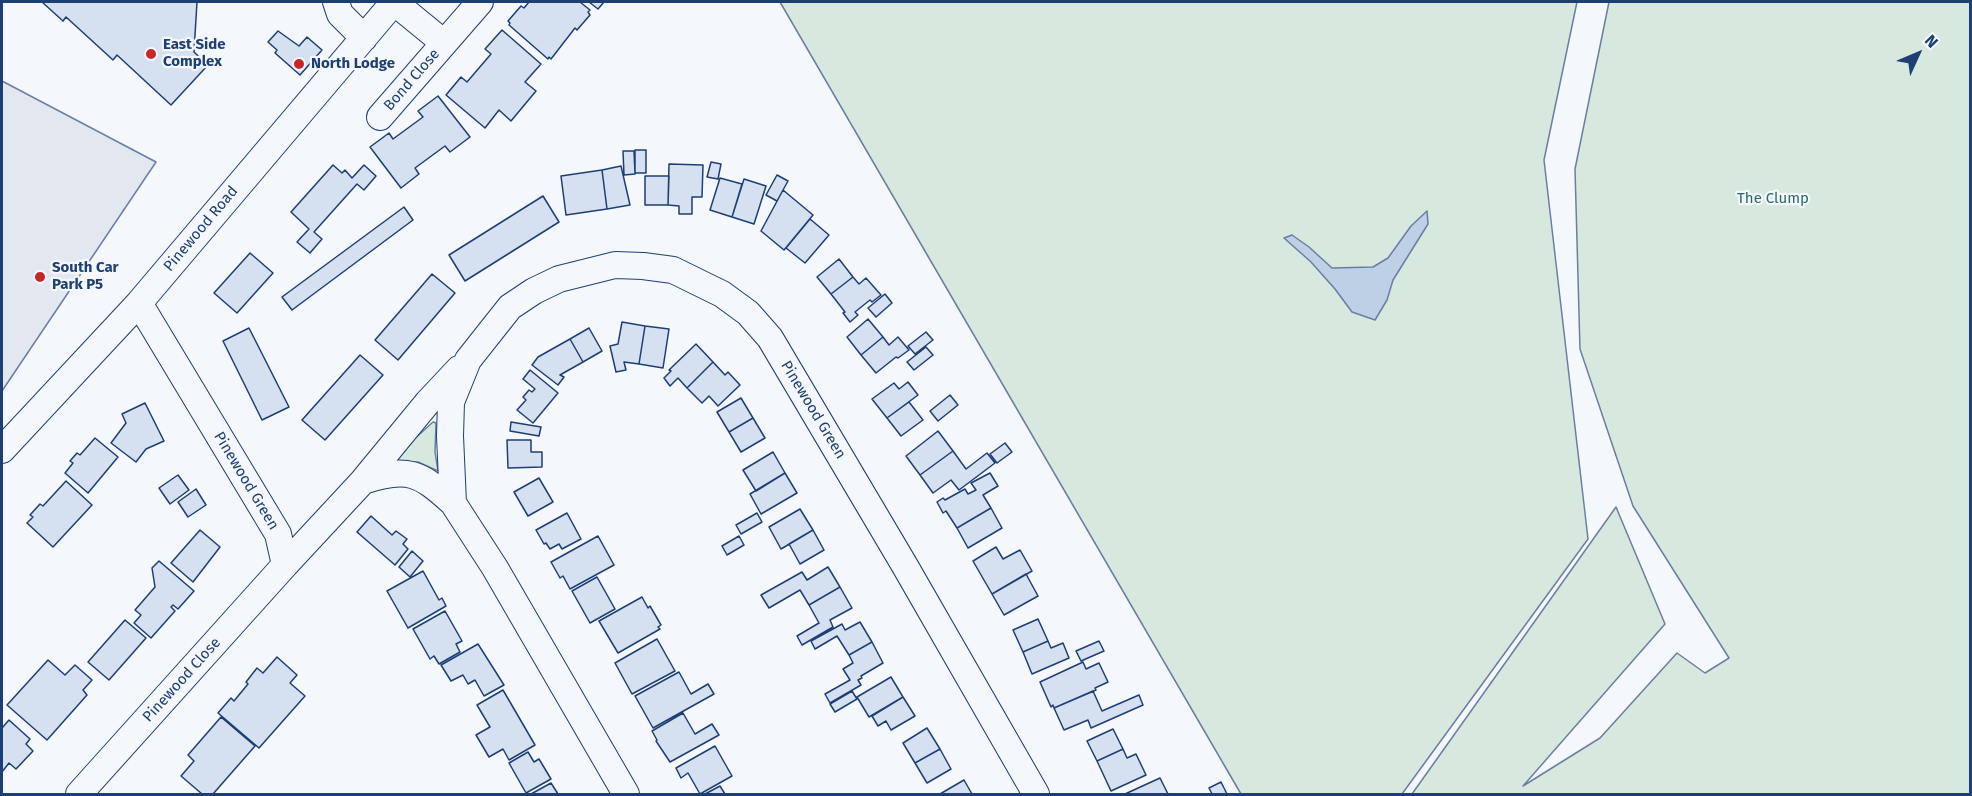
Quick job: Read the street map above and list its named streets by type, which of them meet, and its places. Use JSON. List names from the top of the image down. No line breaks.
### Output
{"streets":{"street":["Bond Close","Pinewood Road","Pinewood Green","Pinewood Close"]},"crossings":[["Bond Close","Pinewood Road"],["Pinewood Road","Pinewood Green"],["Pinewood Green","Pinewood Close"]],"parks":["The Clump"],"places":["East Side Complex","North Lodge","South Car Park P5"],"north":"top right"}
